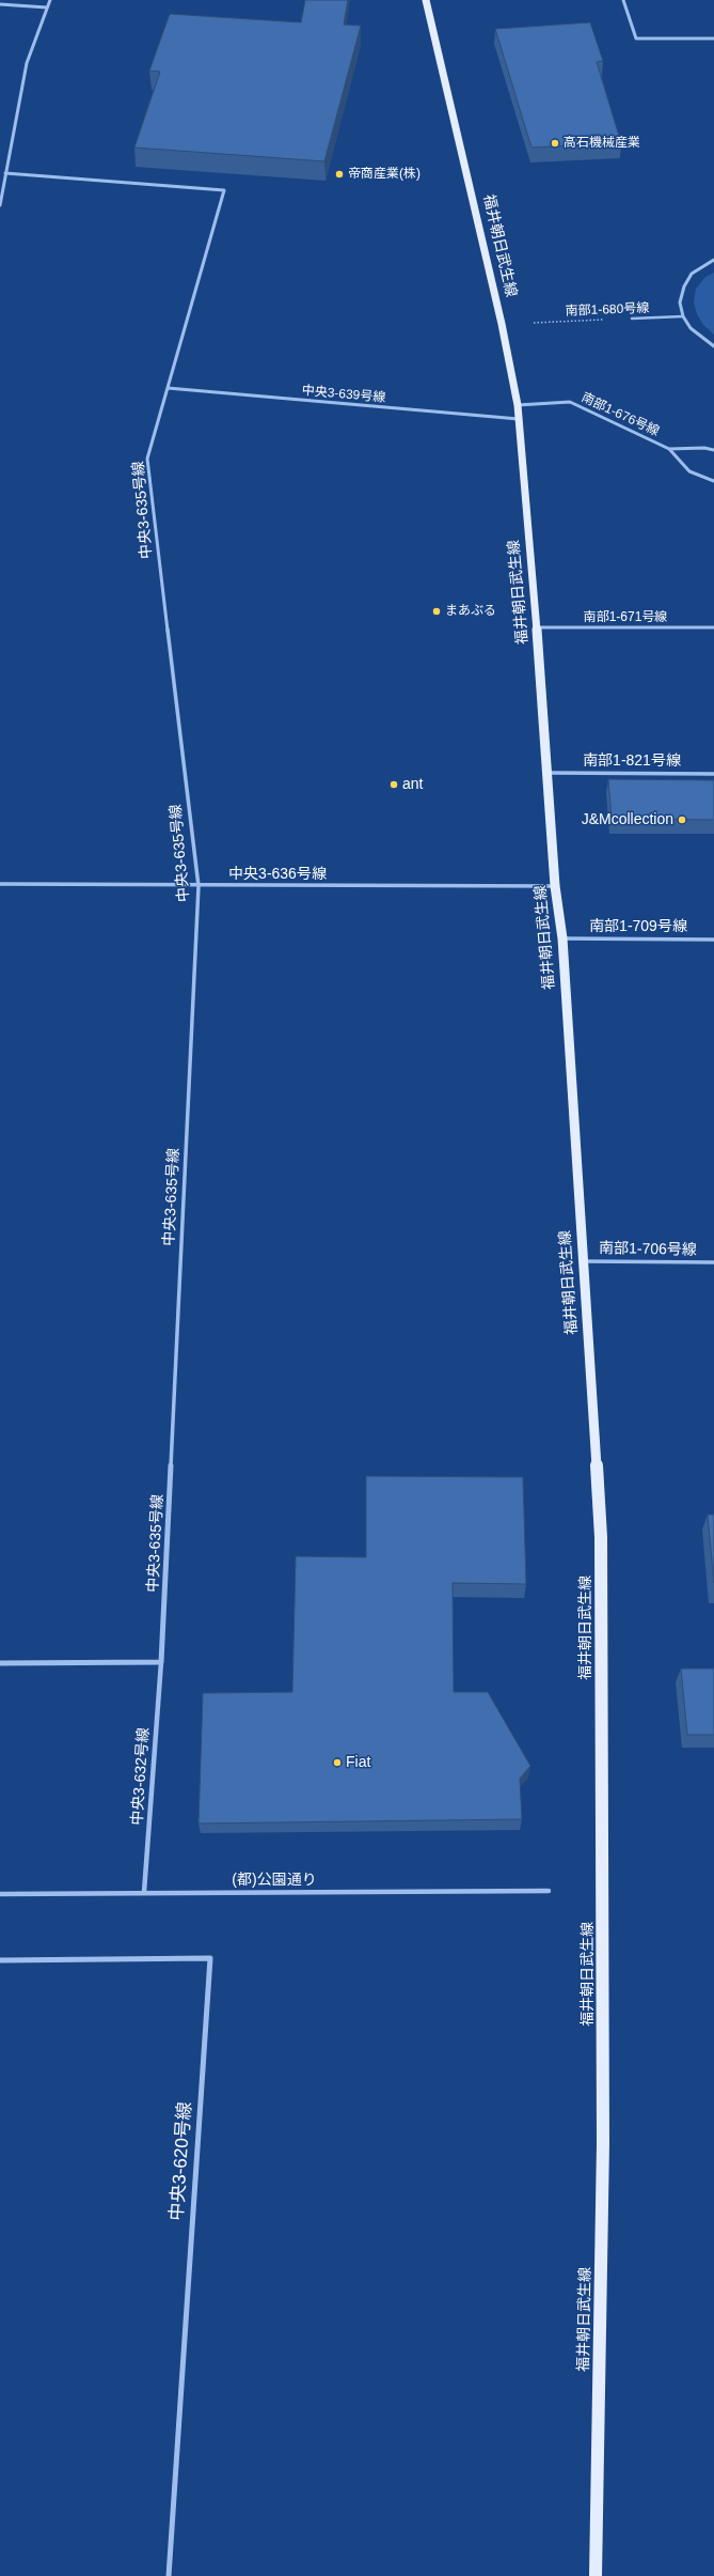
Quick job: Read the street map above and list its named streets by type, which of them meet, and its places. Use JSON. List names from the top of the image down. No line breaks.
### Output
{"streets":{"main road":["福井朝日武生線"],"street":["南部1-680号線","中央3-639号線","南部1-676号線","中央3-635号線","南部1-671号線","南部1-821号線","中央3-636号線","南部1-709号線","南部1-706号線","中央3-632号線","(都)公園通り","中央3-620号線"]},"crossings":[["福井朝日武生線","中央3-639号線"],["福井朝日武生線","南部1-676号線"],["福井朝日武生線","南部1-671号線"],["福井朝日武生線","南部1-821号線"],["福井朝日武生線","中央3-636号線"],["福井朝日武生線","南部1-709号線"],["福井朝日武生線","南部1-706号線"],["中央3-639号線","中央3-635号線"],["中央3-635号線","中央3-636号線"],["中央3-635号線","中央3-632号線"],["中央3-632号線","(都)公園通り"]],"places":["高石機械産業","帝商産業(株)","まあぶる","ant","J&Mcollection","Fiat"]}
